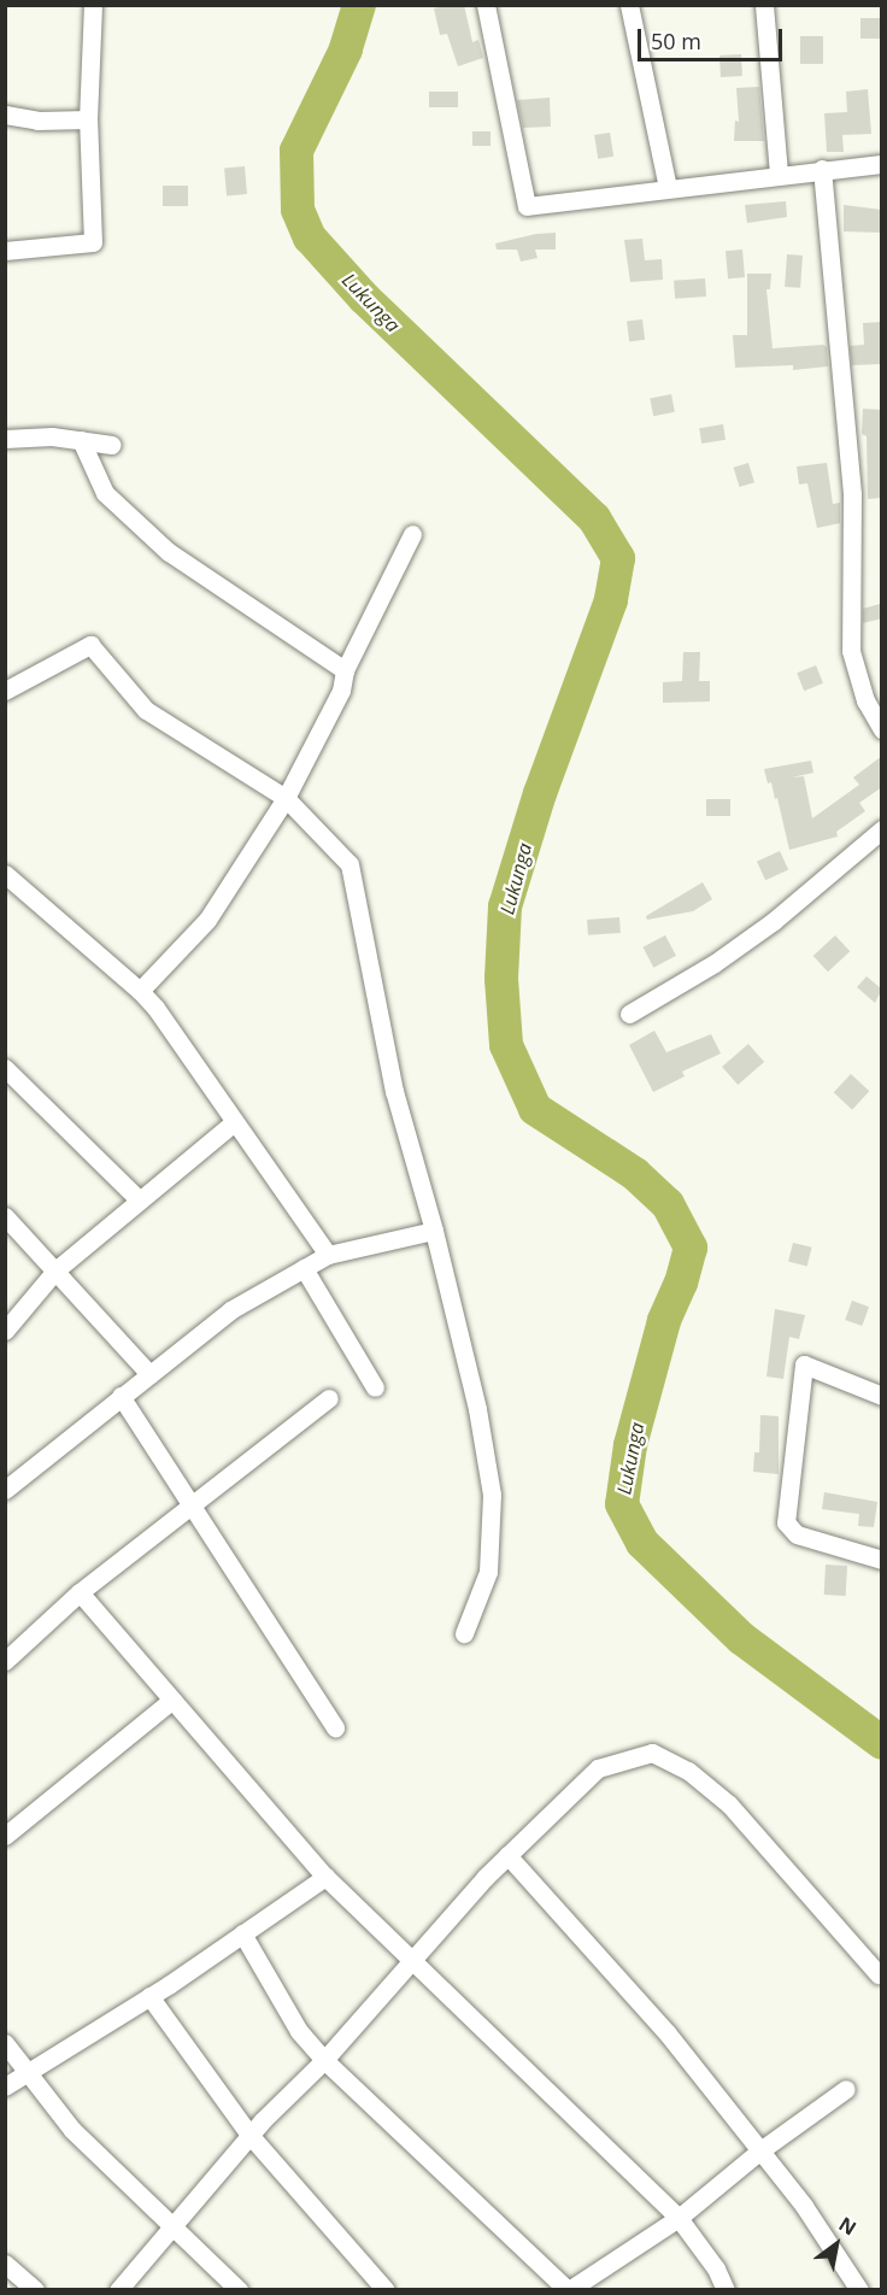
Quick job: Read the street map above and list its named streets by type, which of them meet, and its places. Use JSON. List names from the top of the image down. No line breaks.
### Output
{"water":["Lukunga"],"scale_bar":"50 m","north":"top right"}
